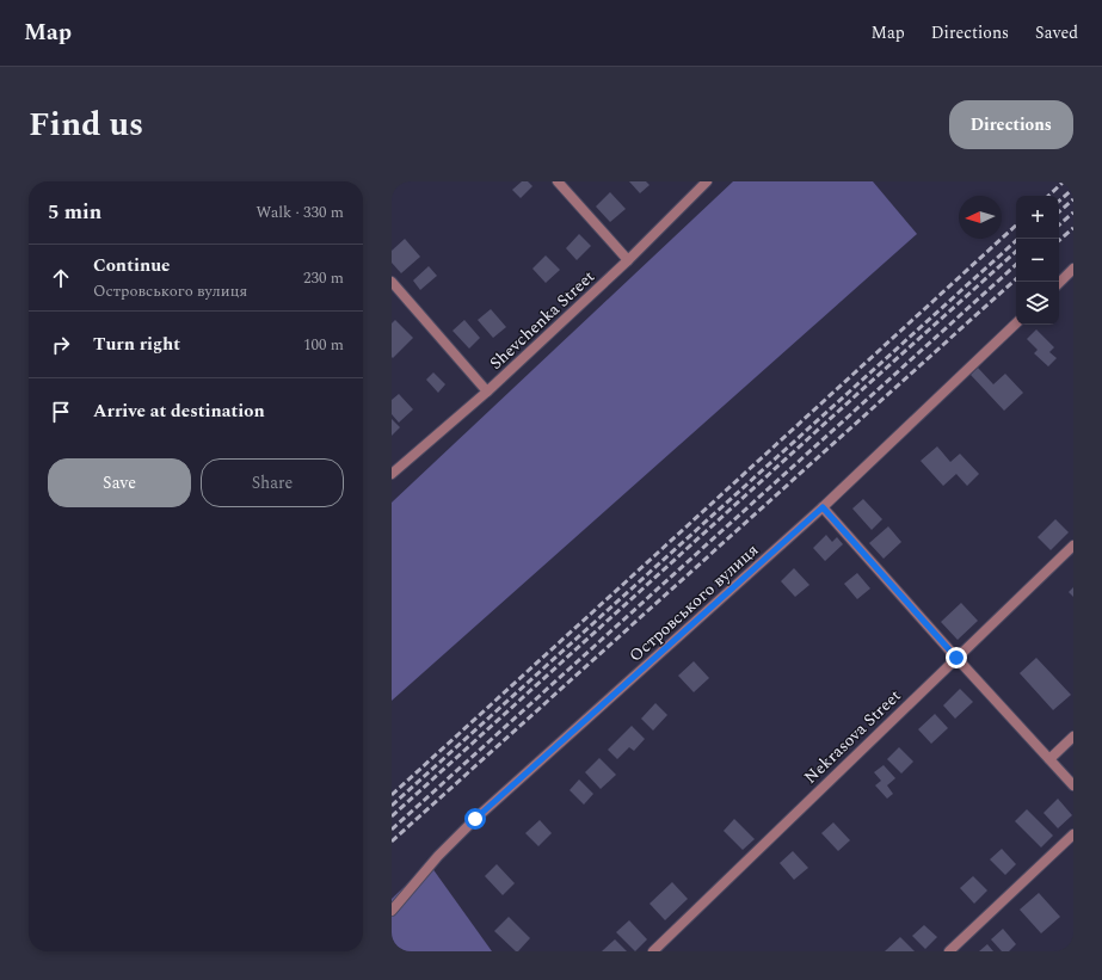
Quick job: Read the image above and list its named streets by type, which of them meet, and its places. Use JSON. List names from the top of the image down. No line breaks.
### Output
{"streets":{"street":["Shevchenka Street","Островського вулиця","Nekrasova Street"]},"north":"left","page":{"header":"Map","nav":["Map","Directions","Saved"],"title":"Find us","buttons":["Directions",["Save","Share"]],"heading":["5 min","Walk · 330 m"],"map_buttons":["+","−"],"list":[["Continue","Островського вулиця","230 m"],["Turn right","100 m"],"Arrive at destination"]}}
